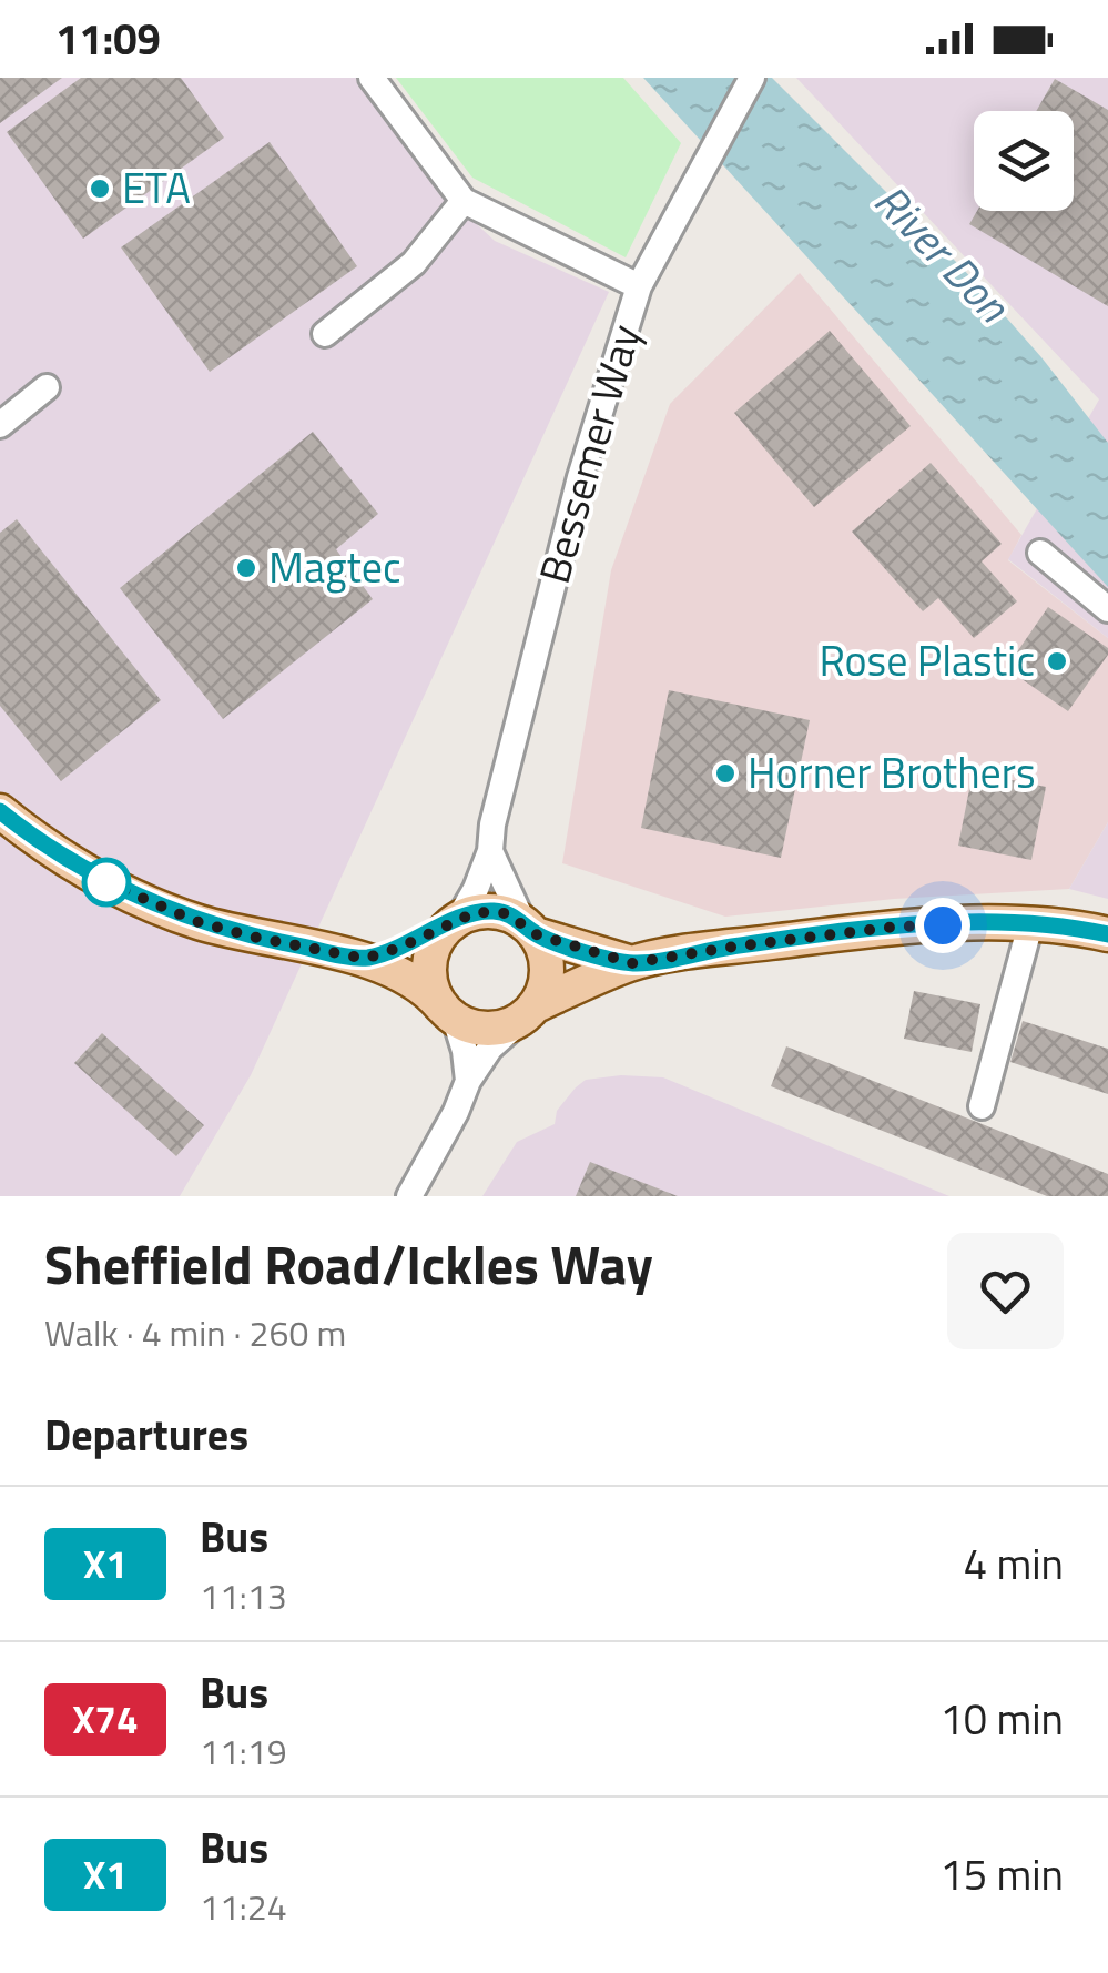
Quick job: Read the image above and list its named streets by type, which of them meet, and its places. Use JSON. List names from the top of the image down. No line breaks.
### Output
{"streets":{"street":["Bessemer Way"]},"water":["River Don"],"places":["ETA","Magtec","Rose Plastic","Horner Brothers"],"lines":["bus line X1"],"page":{"status":"11:09","heading":[["Sheffield Road/Ickles Way","Walk · 4 min · 260 m"],"Departures"],"list":[{"mark":"X1","name":"Bus","note":"11:13","value":"4 min"},{"mark":"X74","name":"Bus","note":"11:19","value":"10 min"},{"mark":"X1","name":"Bus","note":"11:24","value":"15 min"}]}}
